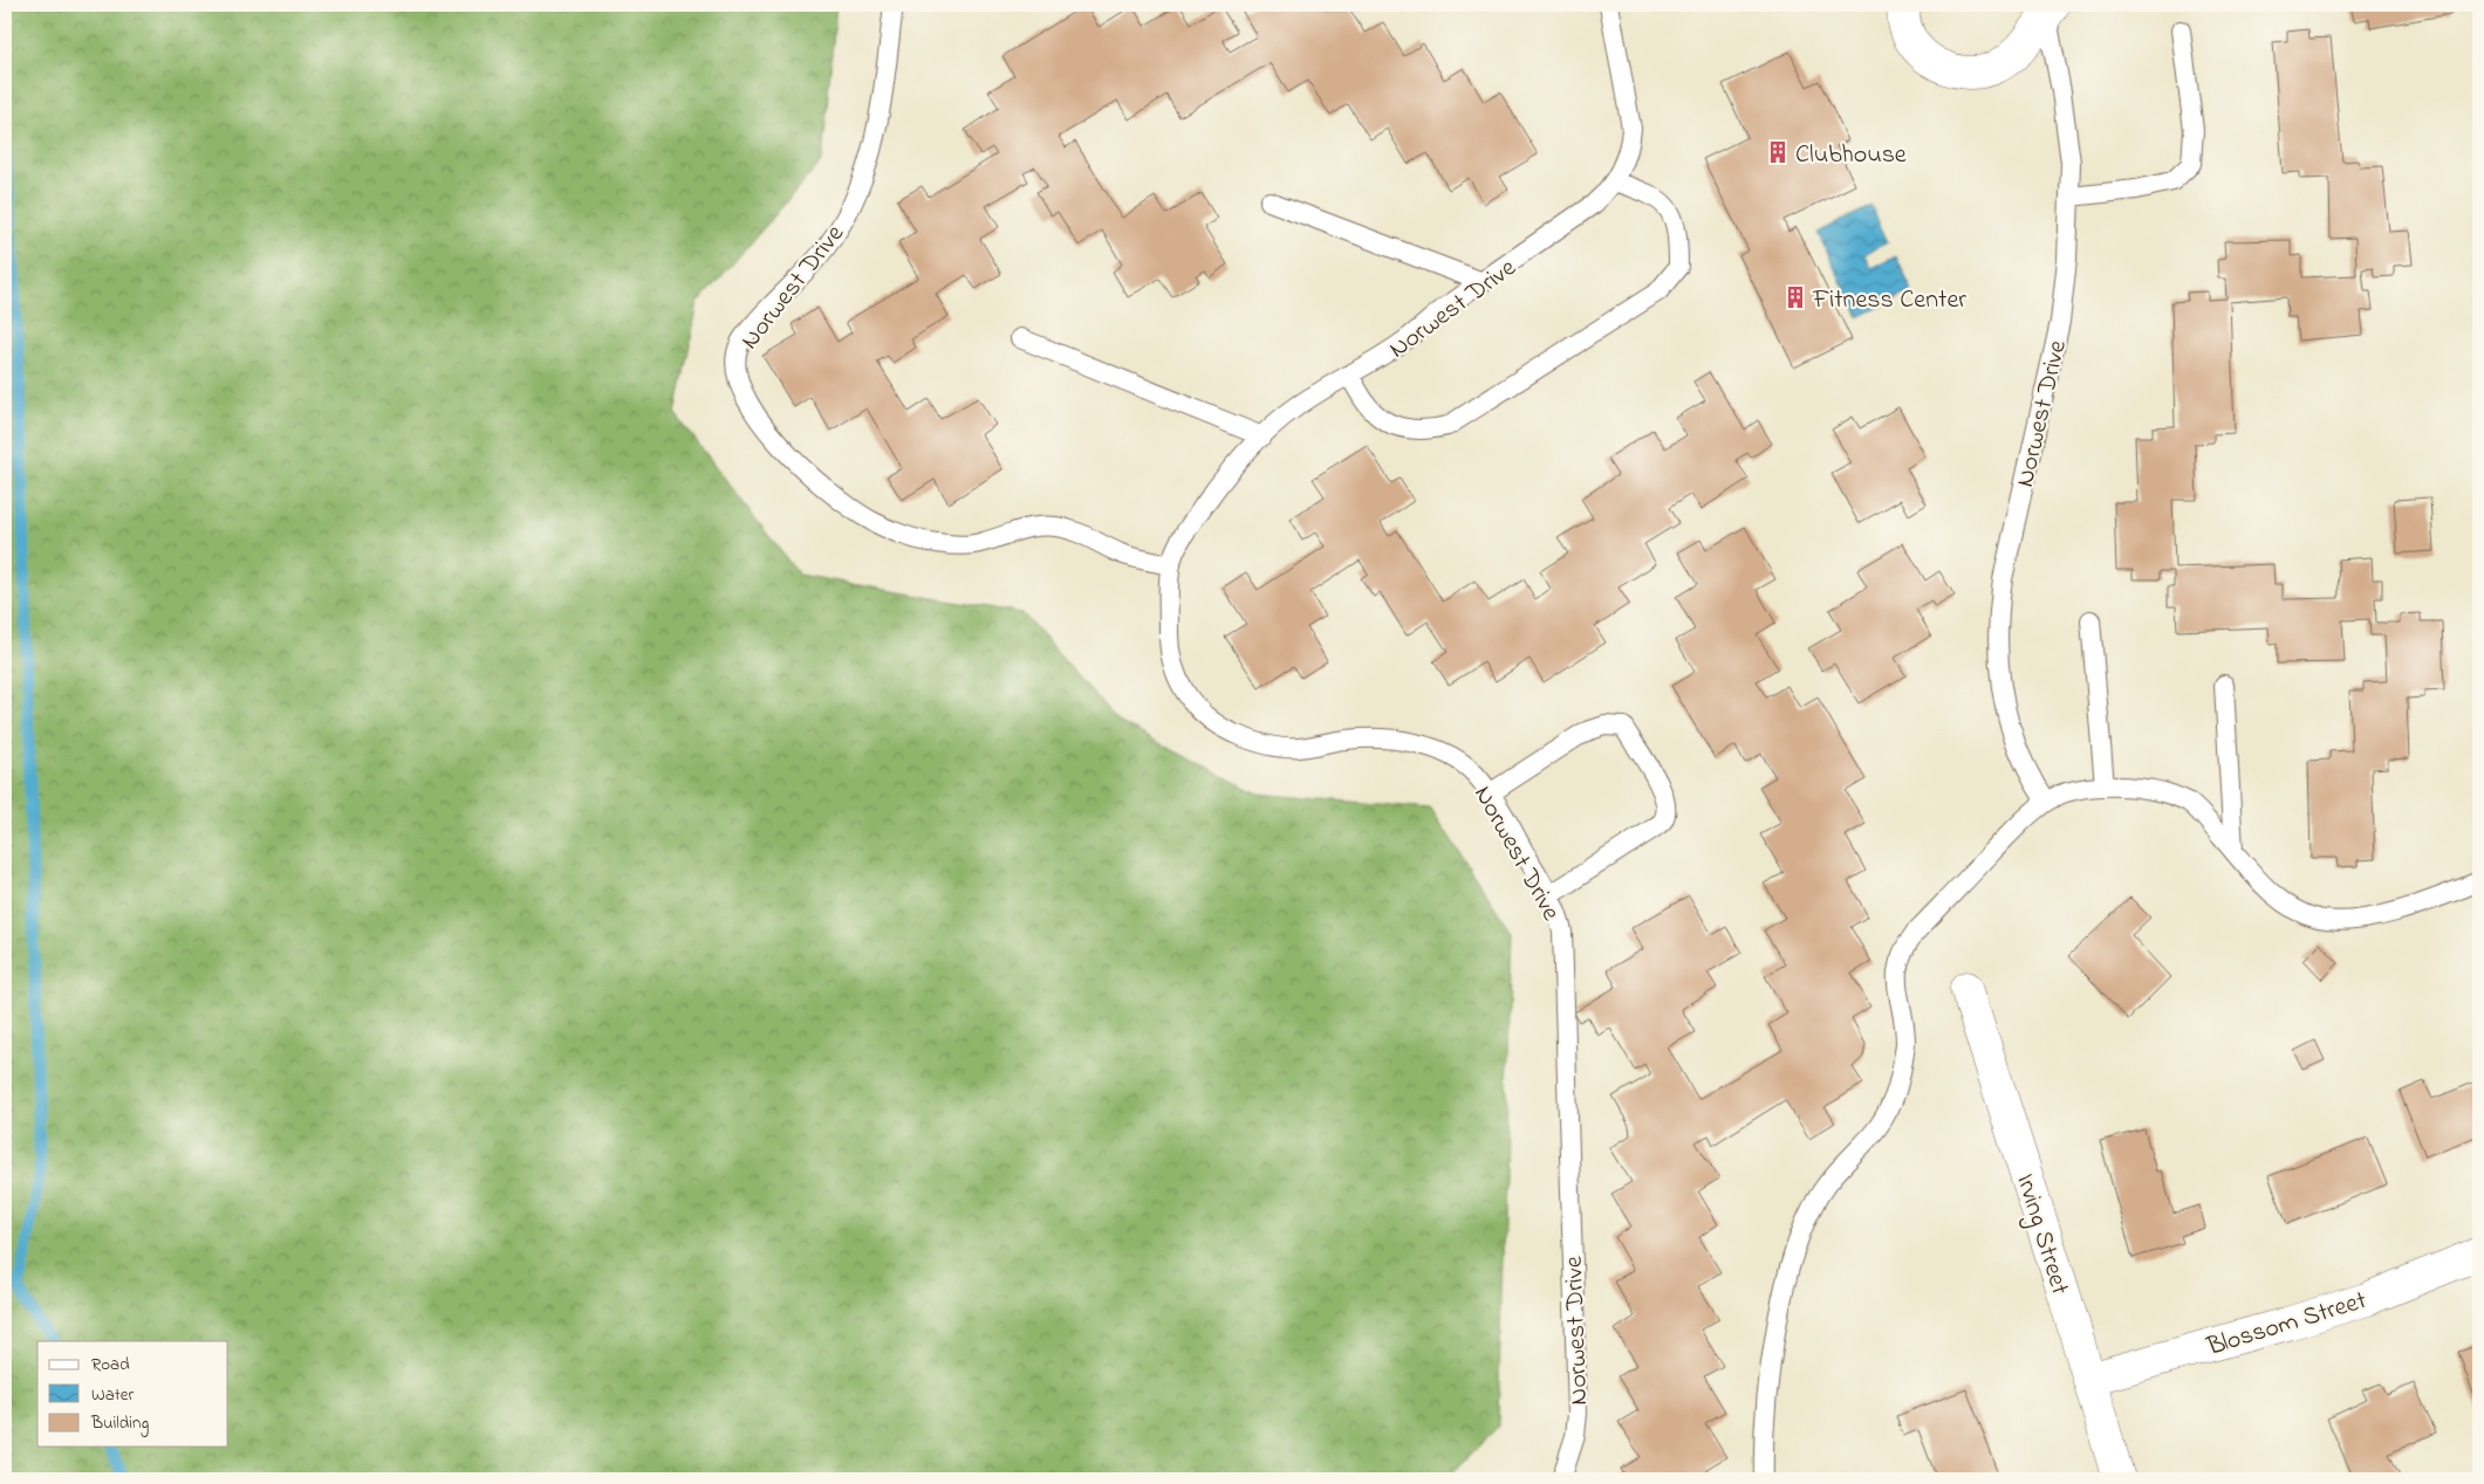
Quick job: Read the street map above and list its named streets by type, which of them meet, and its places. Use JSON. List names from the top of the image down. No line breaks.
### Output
{"streets":{"street":["Norwest Drive","Irving Street","Blossom Street"]},"crossings":[["Irving Street","Blossom Street"]],"places":{"building":["Clubhouse","Fitness Center"]},"legend":["Road","Water","Building"]}
